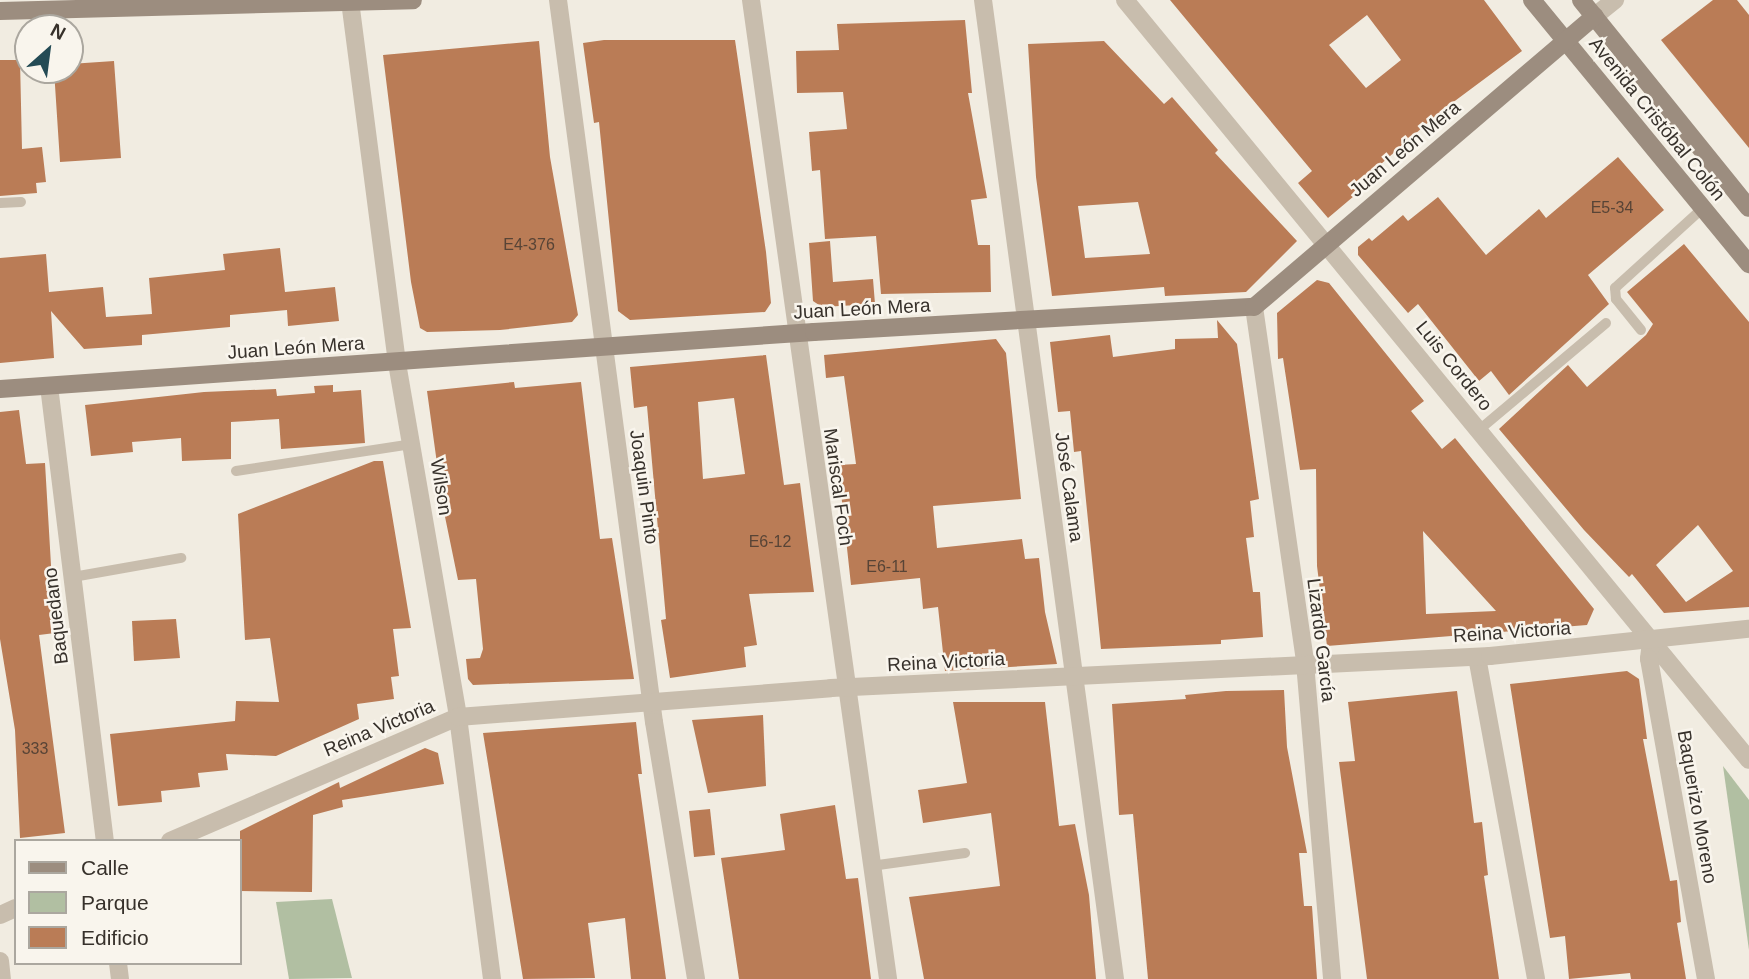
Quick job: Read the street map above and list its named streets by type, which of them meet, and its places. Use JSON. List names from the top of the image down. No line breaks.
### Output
{"streets":{"street":["Avenida Cristóbal Colón","Juan León Mera","Luis Cordero","Wilson","Joaquin Pinto","Mariscal Foch","José Calama","Baquedano","Reina Victoria","Lizardo García","Baquerizo Moreno"]},"crossings":[["Avenida Cristóbal Colón","Juan León Mera"],["Juan León Mera","Luis Cordero"],["Juan León Mera","Wilson"],["Juan León Mera","Joaquin Pinto"],["Juan León Mera","Mariscal Foch"],["Juan León Mera","José Calama"],["Juan León Mera","Baquedano"],["Juan León Mera","Lizardo García"],["Luis Cordero","Reina Victoria"],["Luis Cordero","Baquerizo Moreno"],["Wilson","Reina Victoria"],["Joaquin Pinto","Reina Victoria"],["Mariscal Foch","Reina Victoria"],["José Calama","Reina Victoria"],["Reina Victoria","Lizardo García"],["Reina Victoria","Baquerizo Moreno"]],"house_numbers":["E5-34","E4-376","E6-12","E6-11","333"],"legend":["Calle","Parque","Edificio"],"north":"top right"}
